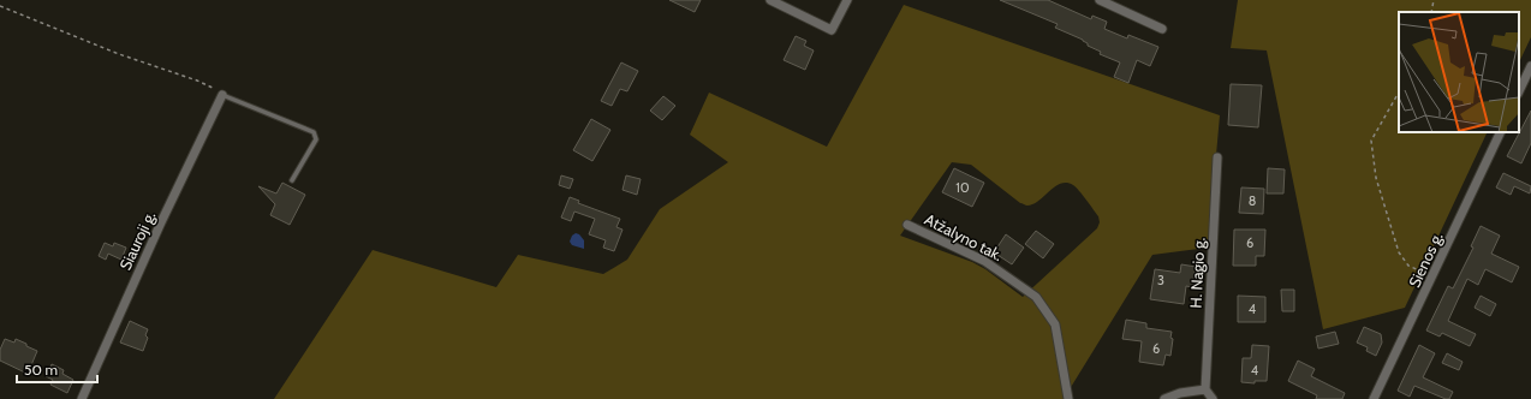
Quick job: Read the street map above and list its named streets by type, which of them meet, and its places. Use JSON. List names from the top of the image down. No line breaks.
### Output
{"streets":{"street":["Atžalyno tak.","Siauroji g.","Sienos g.","H. Nagio g."]},"house_numbers":["10","8","6","3","4","6","4"],"scale_bar":"50 m"}
